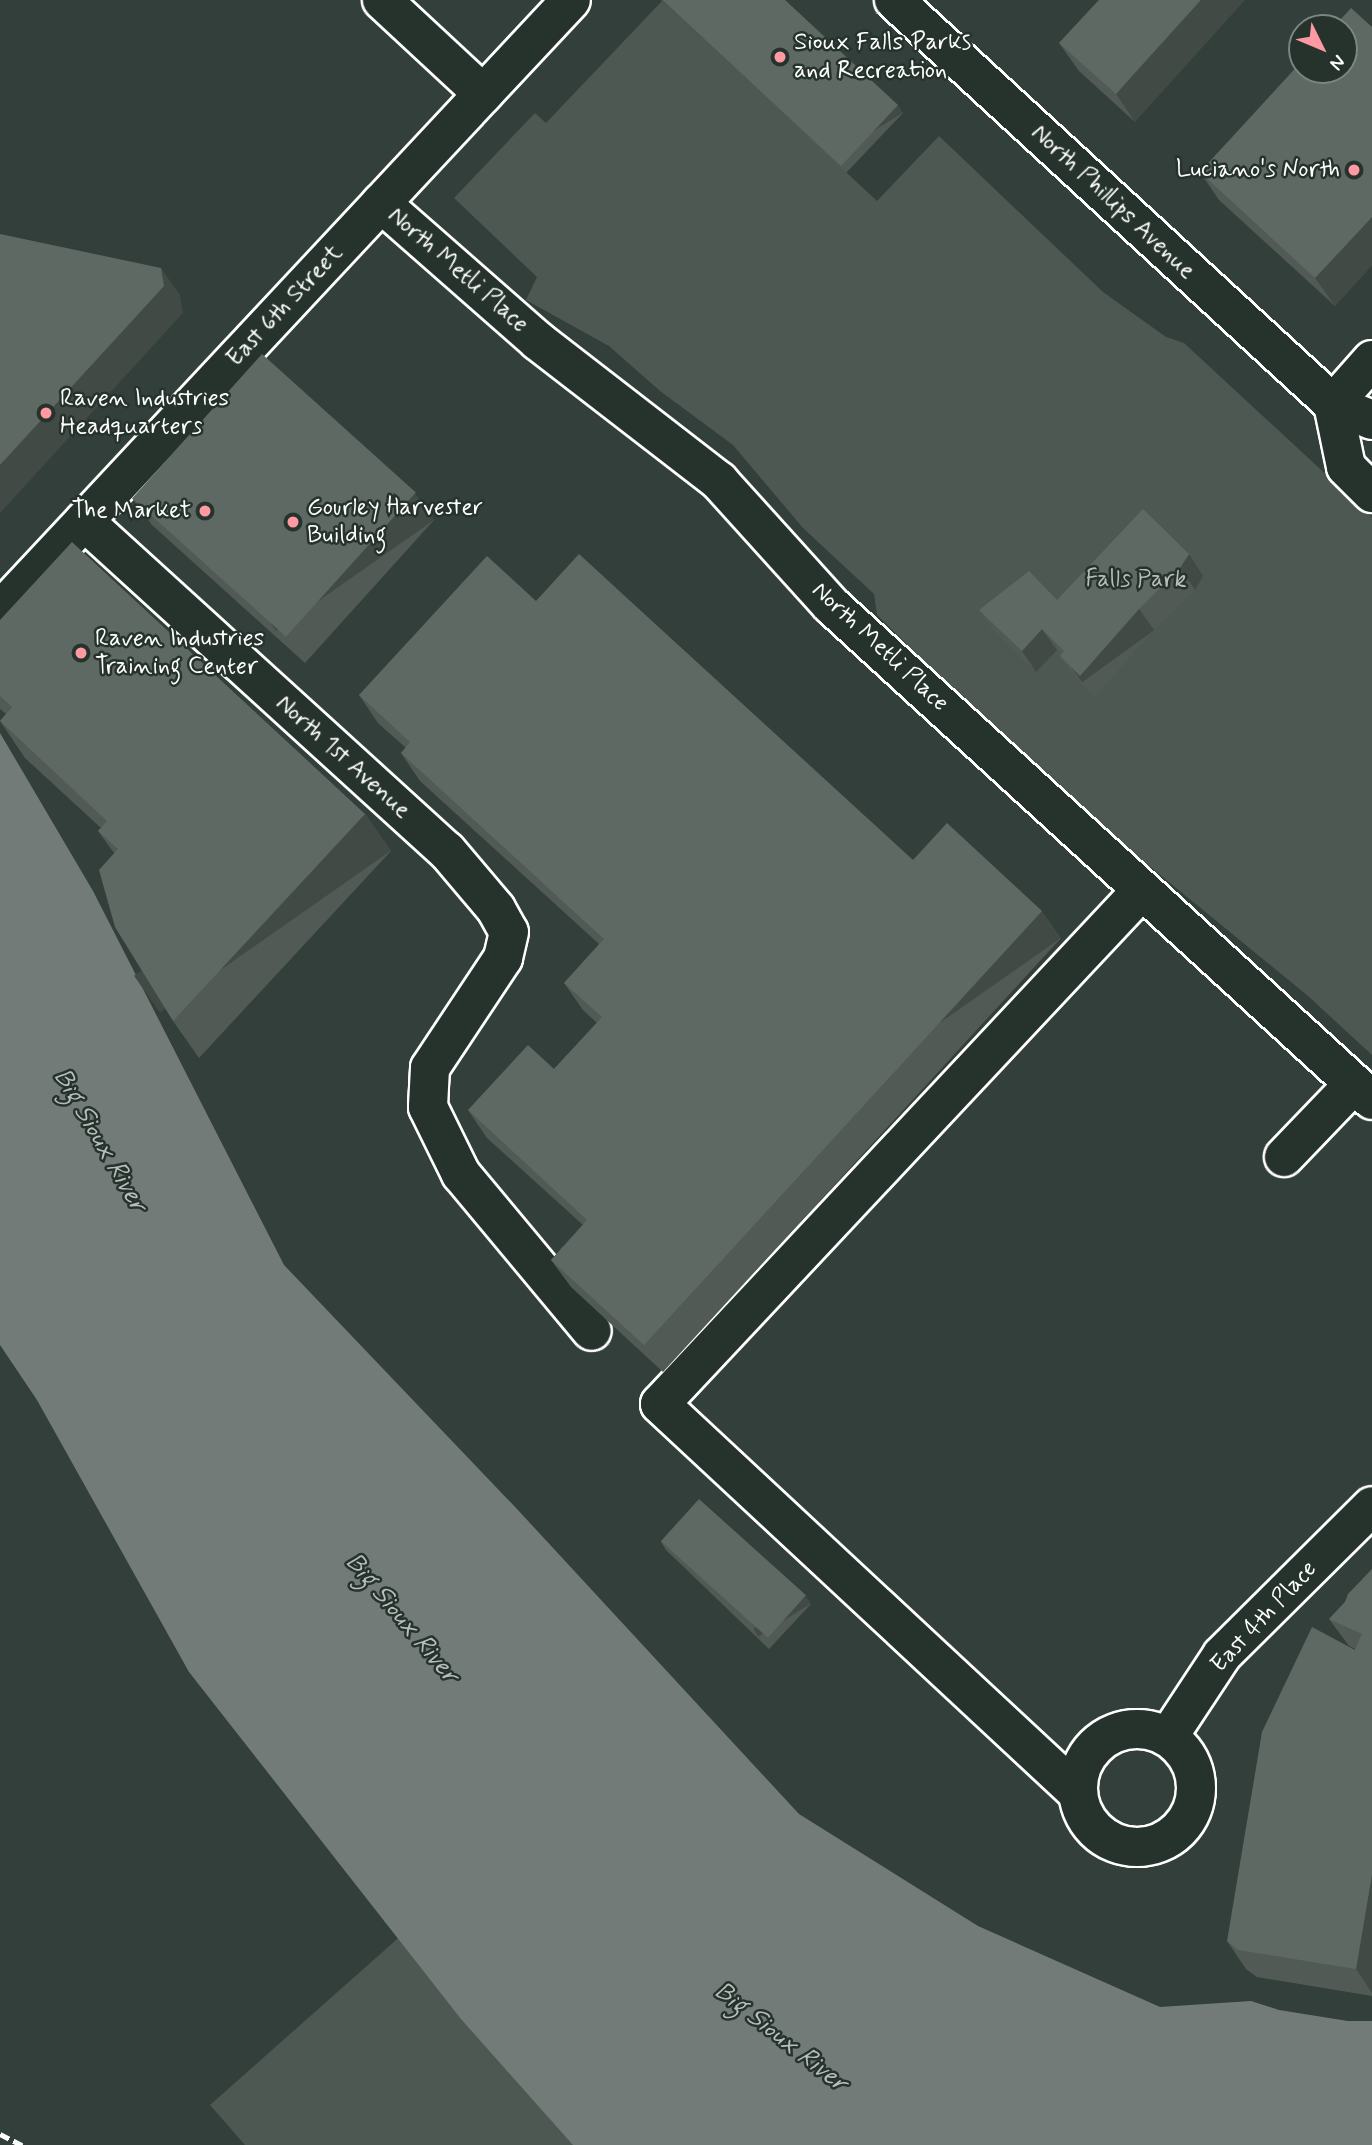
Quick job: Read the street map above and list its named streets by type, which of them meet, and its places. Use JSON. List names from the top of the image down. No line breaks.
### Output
{"streets":{"street":["North Phillips Avenue","North Metli Place","East 6th Street","North 1st Avenue","East 4th Place"]},"crossings":[["North Metli Place","East 6th Street"],["East 6th Street","North 1st Avenue"]],"water":["Big Sioux River"],"parks":["Falls Park"],"places":["Sioux Falls Parks and Recreation","Luciano's North","Raven Industries Headquarters","The Market","Gourley Harvester Building","Raven Industries Training Center"],"north":"bottom right"}
